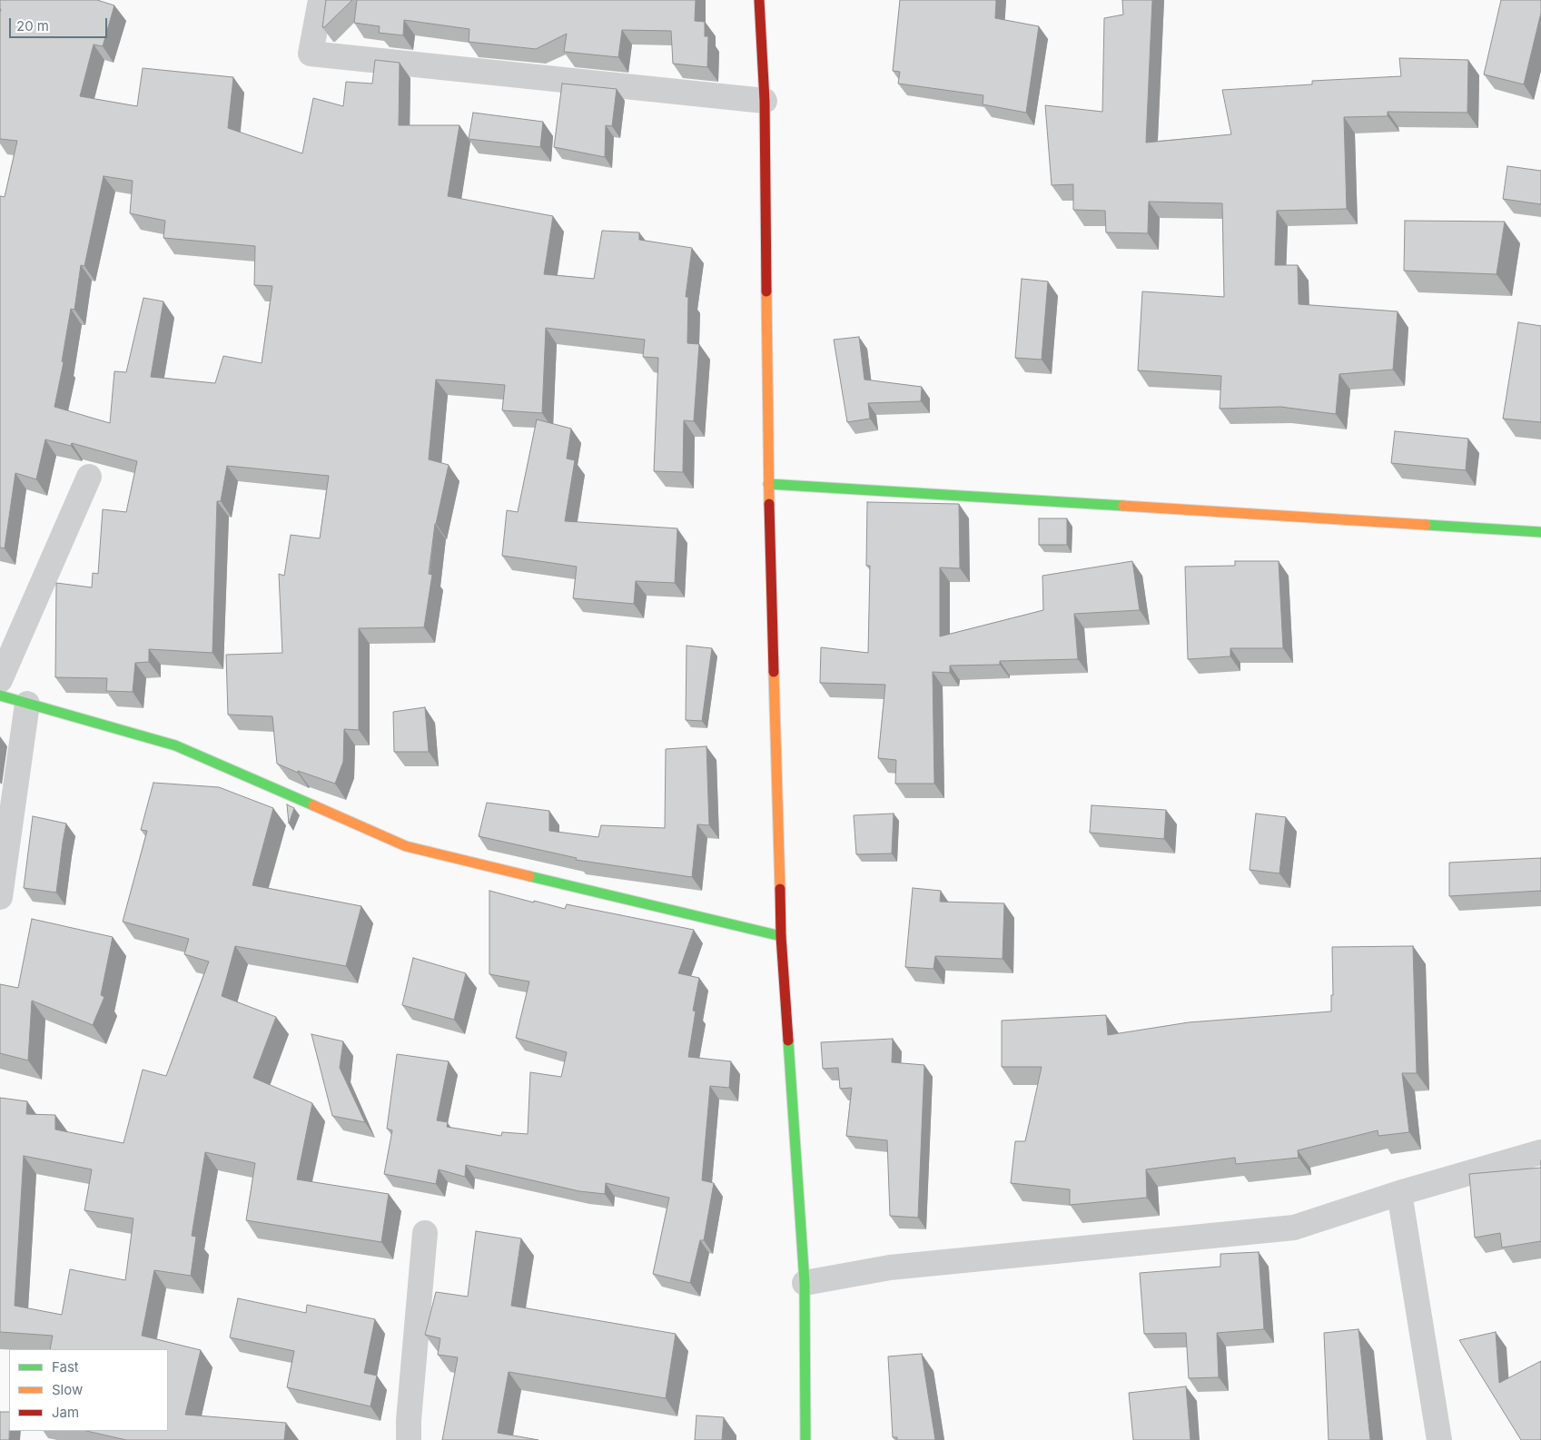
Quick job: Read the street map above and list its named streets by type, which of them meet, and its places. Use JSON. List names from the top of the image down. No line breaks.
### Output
{"legend":["Fast","Slow","Jam"],"scale_bar":"20 m"}
